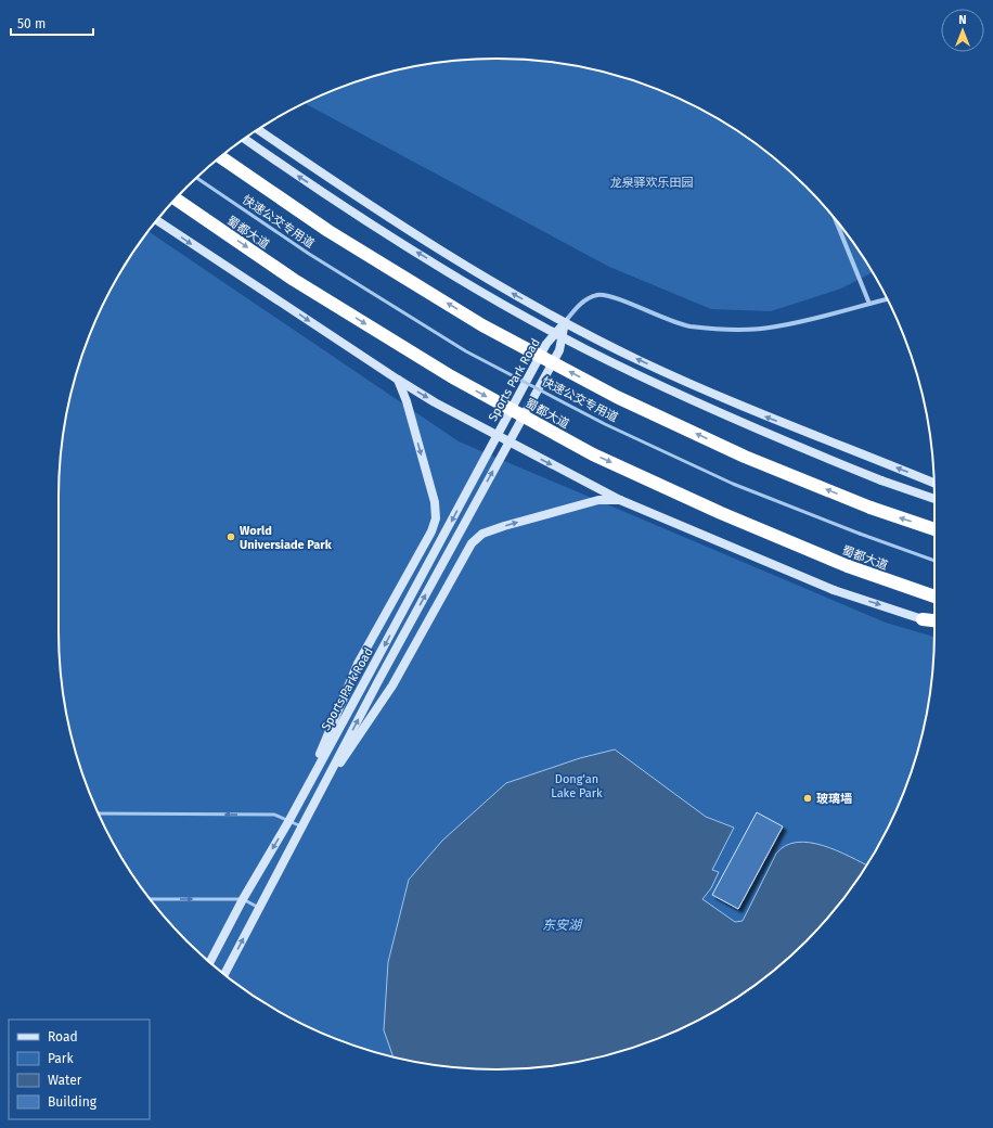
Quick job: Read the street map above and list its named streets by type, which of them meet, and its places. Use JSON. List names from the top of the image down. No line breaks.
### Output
{"streets":{"highway":["蜀都大道"],"main road":["Sports Park Road"],"lane":["快速公交专用道"]},"water":["东安湖"],"parks":["龙泉驿欢乐田园","Dong'an Lake Park"],"places":["World Universiade Park","玻璃墙"],"legend":["Road","Park","Water","Building"],"scale_bar":"50 m","north":"top"}
